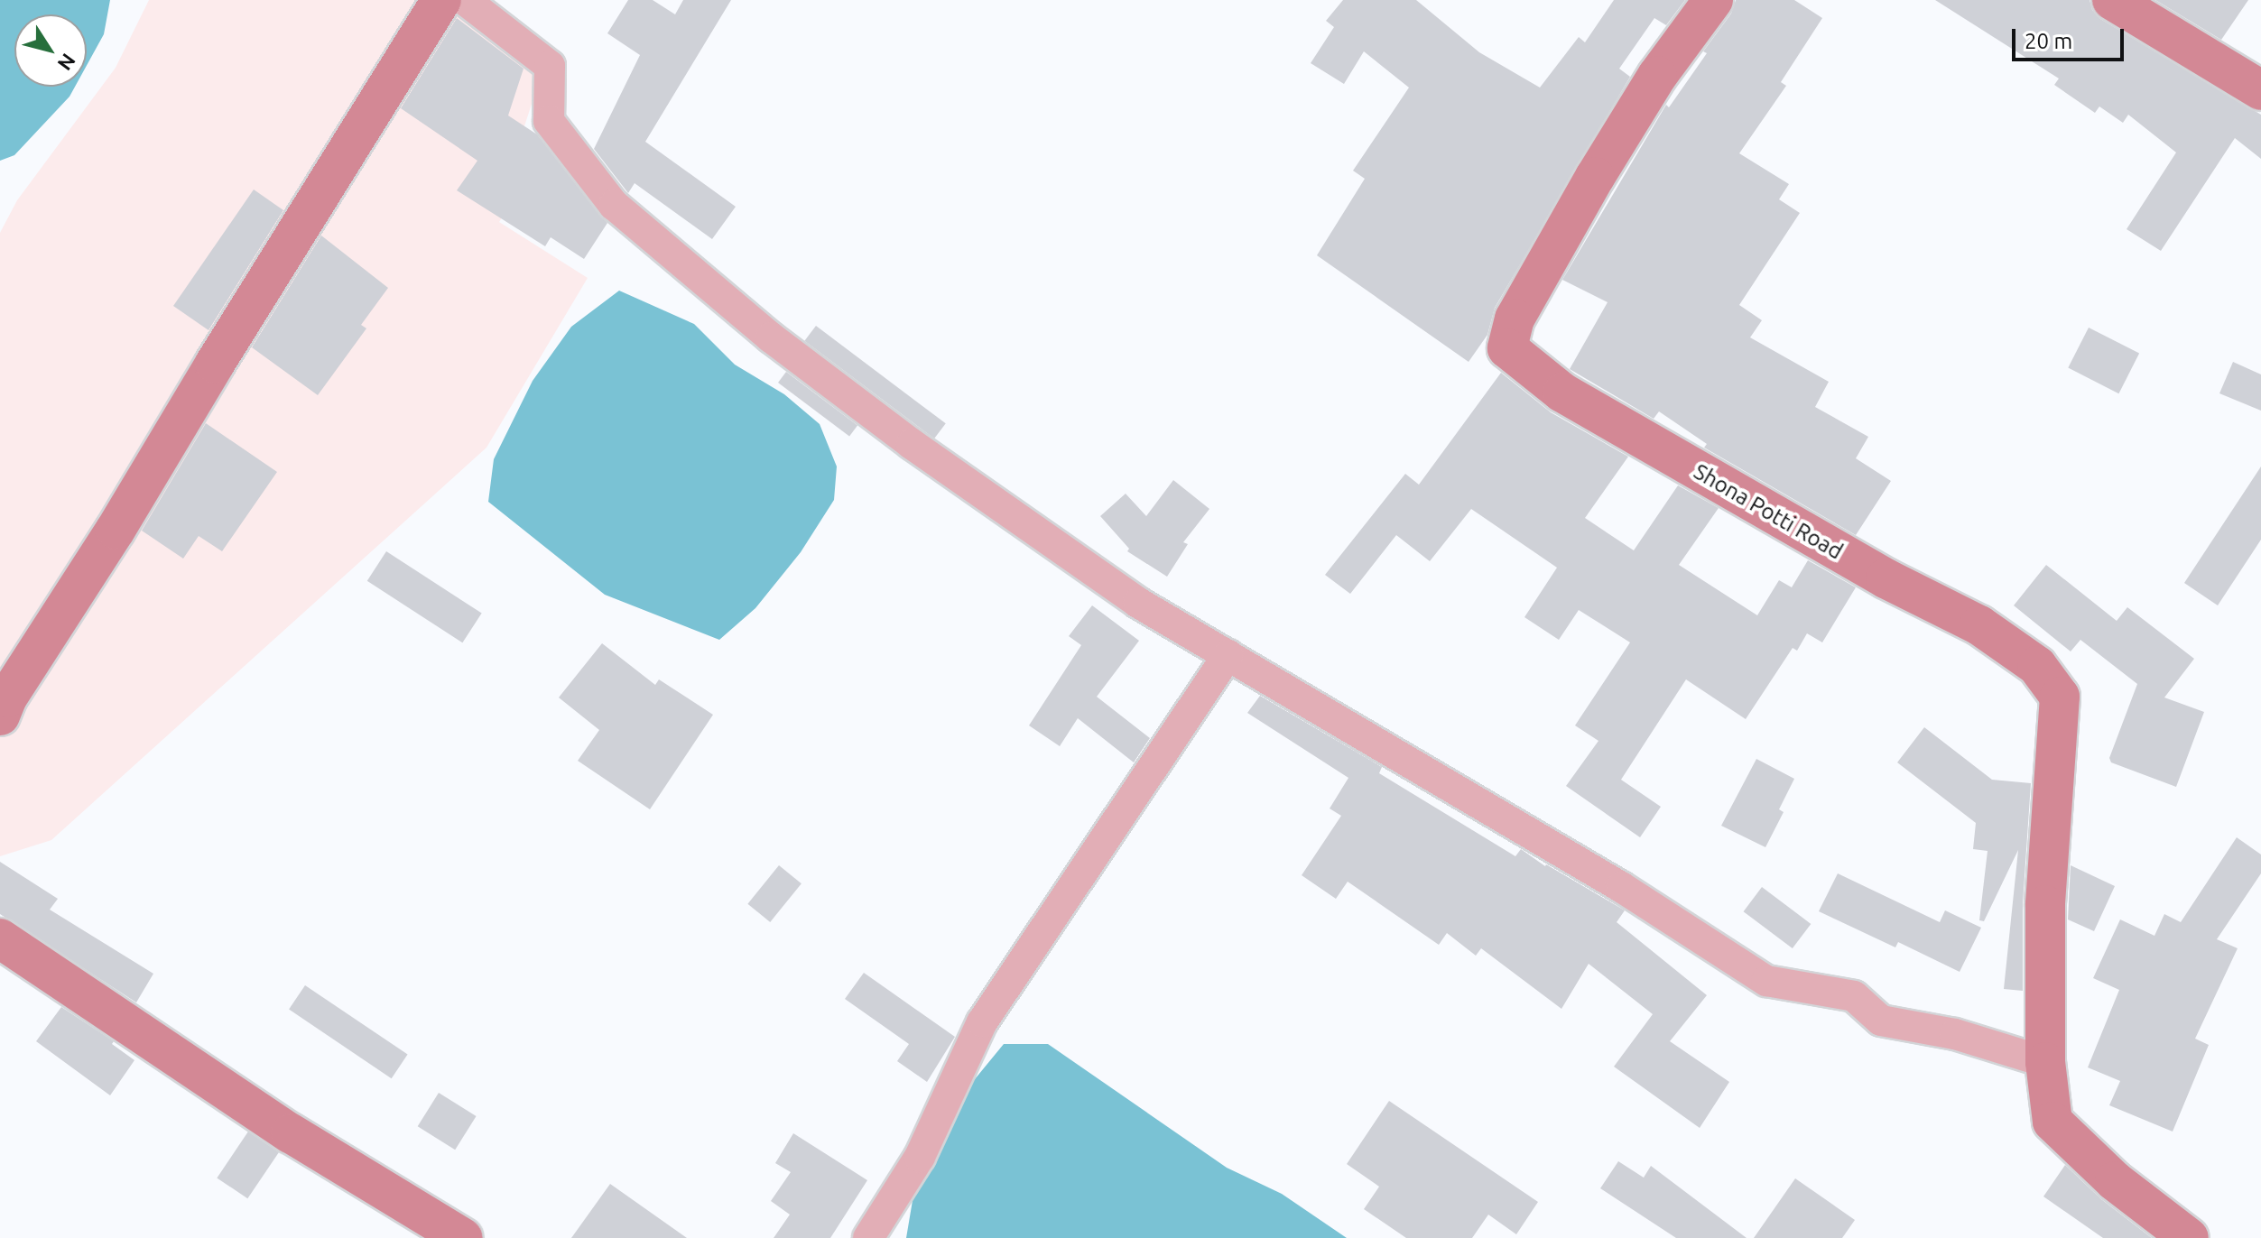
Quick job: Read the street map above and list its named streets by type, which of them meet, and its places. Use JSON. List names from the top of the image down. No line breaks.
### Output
{"streets":{"main road":["Shona Potti Road"]},"scale_bar":"20 m","north":"bottom right"}
